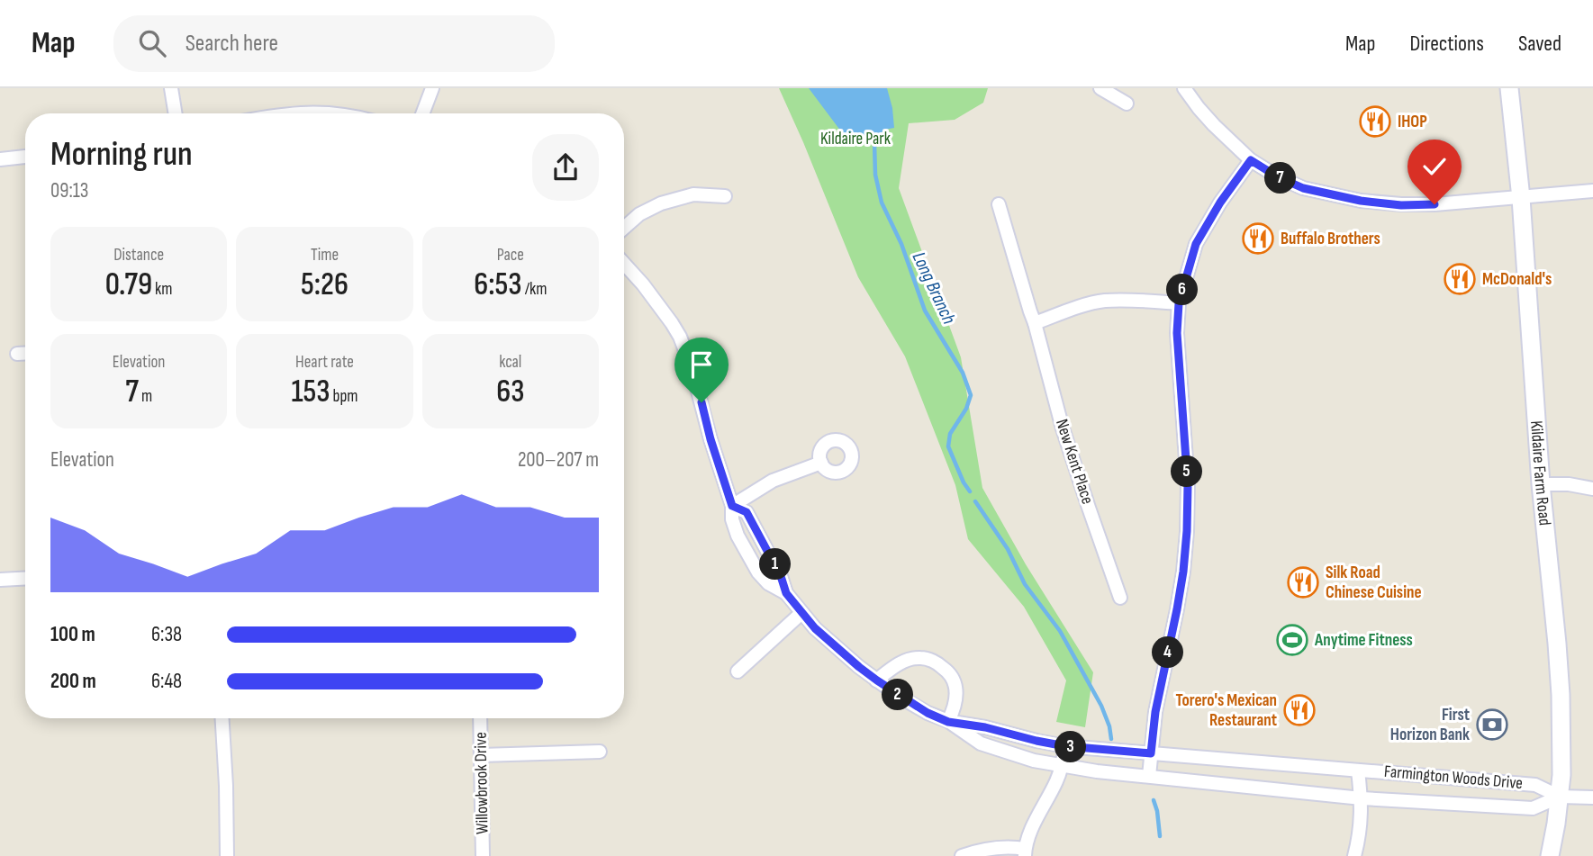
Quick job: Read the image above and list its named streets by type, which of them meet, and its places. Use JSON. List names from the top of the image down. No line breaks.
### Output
{"streets":{"main road":["Kildaire Farm Road"],"street":["New Kent Place","Farmington Woods Drive","Willowbrook Drive"]},"crossings":[["Kildaire Farm Road","Farmington Woods Drive"]],"water":["Long Branch"],"parks":["Kildaire Park"],"places":{"restaurant":["IHOP","Buffalo Brothers","McDonald's","Silk Road Chinese Cuisine","Torero's Mexican Restaurant"],"sports":["Anytime Fitness"],"bank":["First Horizon Bank"]},"page":{"header":"Map","search":"Search here","nav":["Map","Directions","Saved"],"heading":["Morning run","09:13"],"pins":["7","6","5","1","4","2","3"],"stats":[["Distance","0.79 km"],["Time","5:26"],["Pace","6:53 /km"],["Elevation","7 m"],["Heart rate","153 bpm"],["kcal","63"]],"chart":["Elevation","200–207 m"],"list":[{"name":"100 m","note":"6:38"},{"name":"200 m","note":"6:48"}]}}
